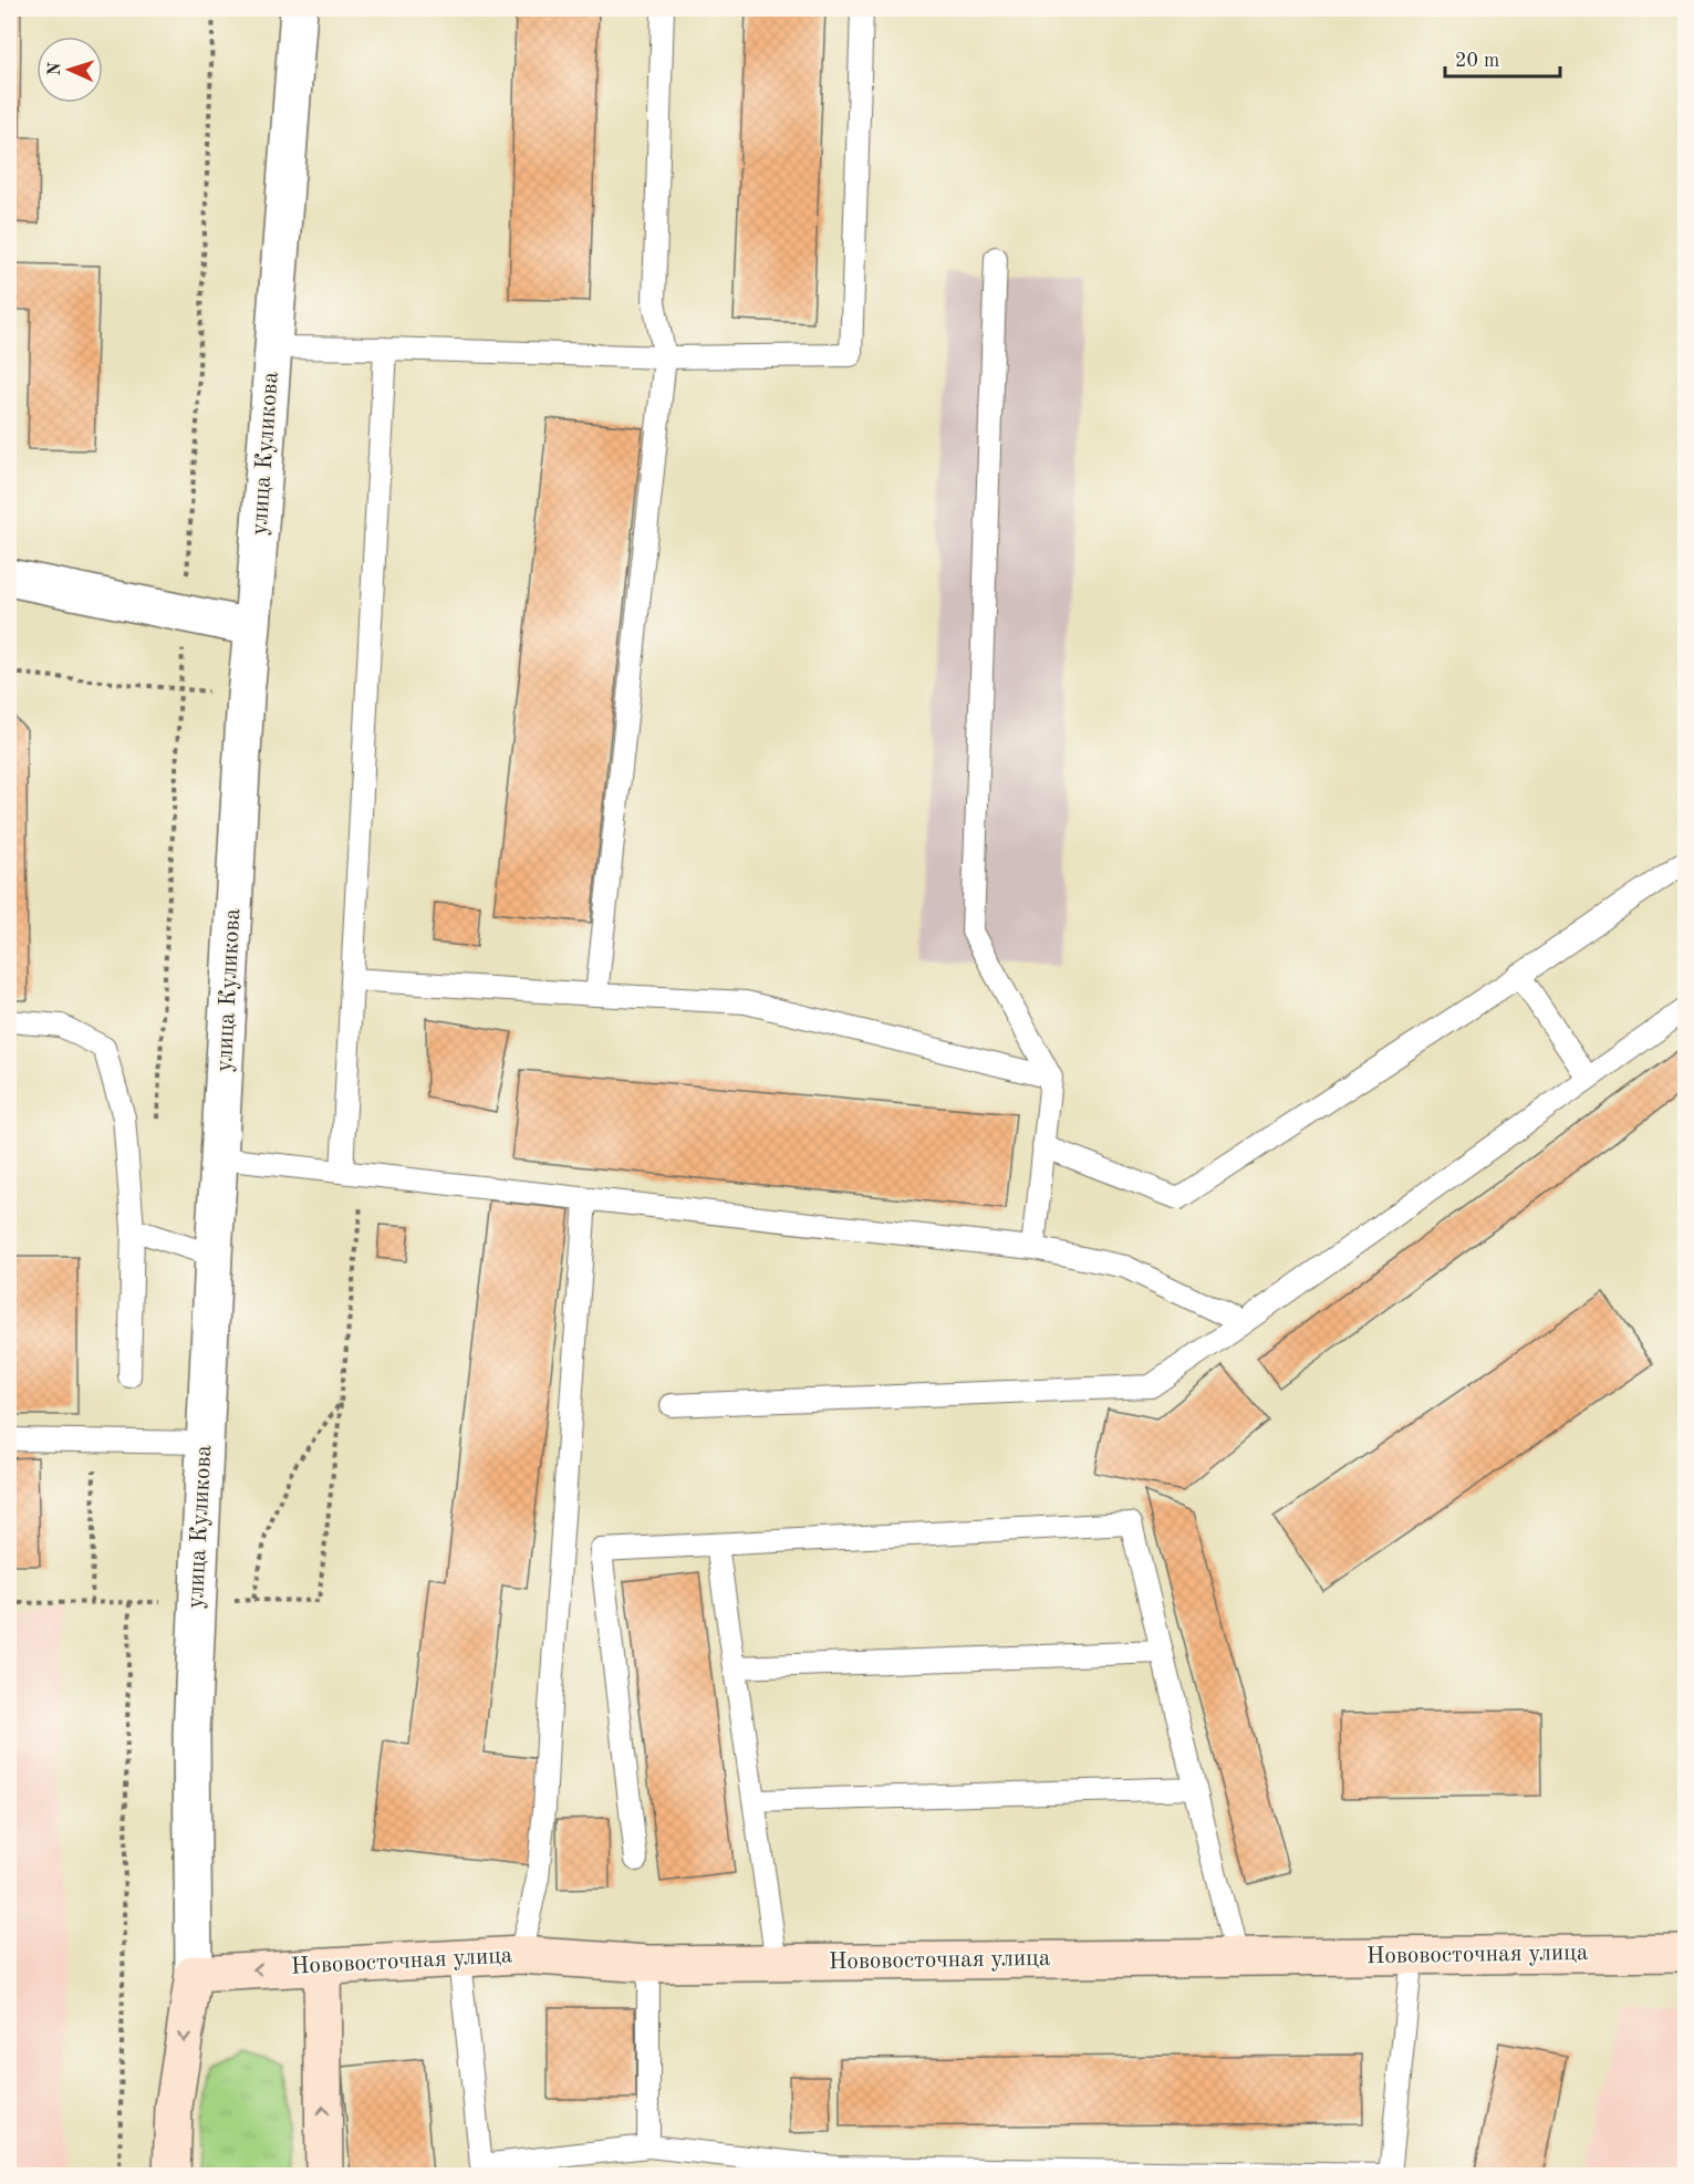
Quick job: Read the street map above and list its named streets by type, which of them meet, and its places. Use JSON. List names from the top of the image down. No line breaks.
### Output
{"streets":{"main road":["Нововосточная улица"],"street":["улица Куликова"]},"crossings":[["улица Куликова","Нововосточная улица"]],"scale_bar":"20 m","north":"left"}
